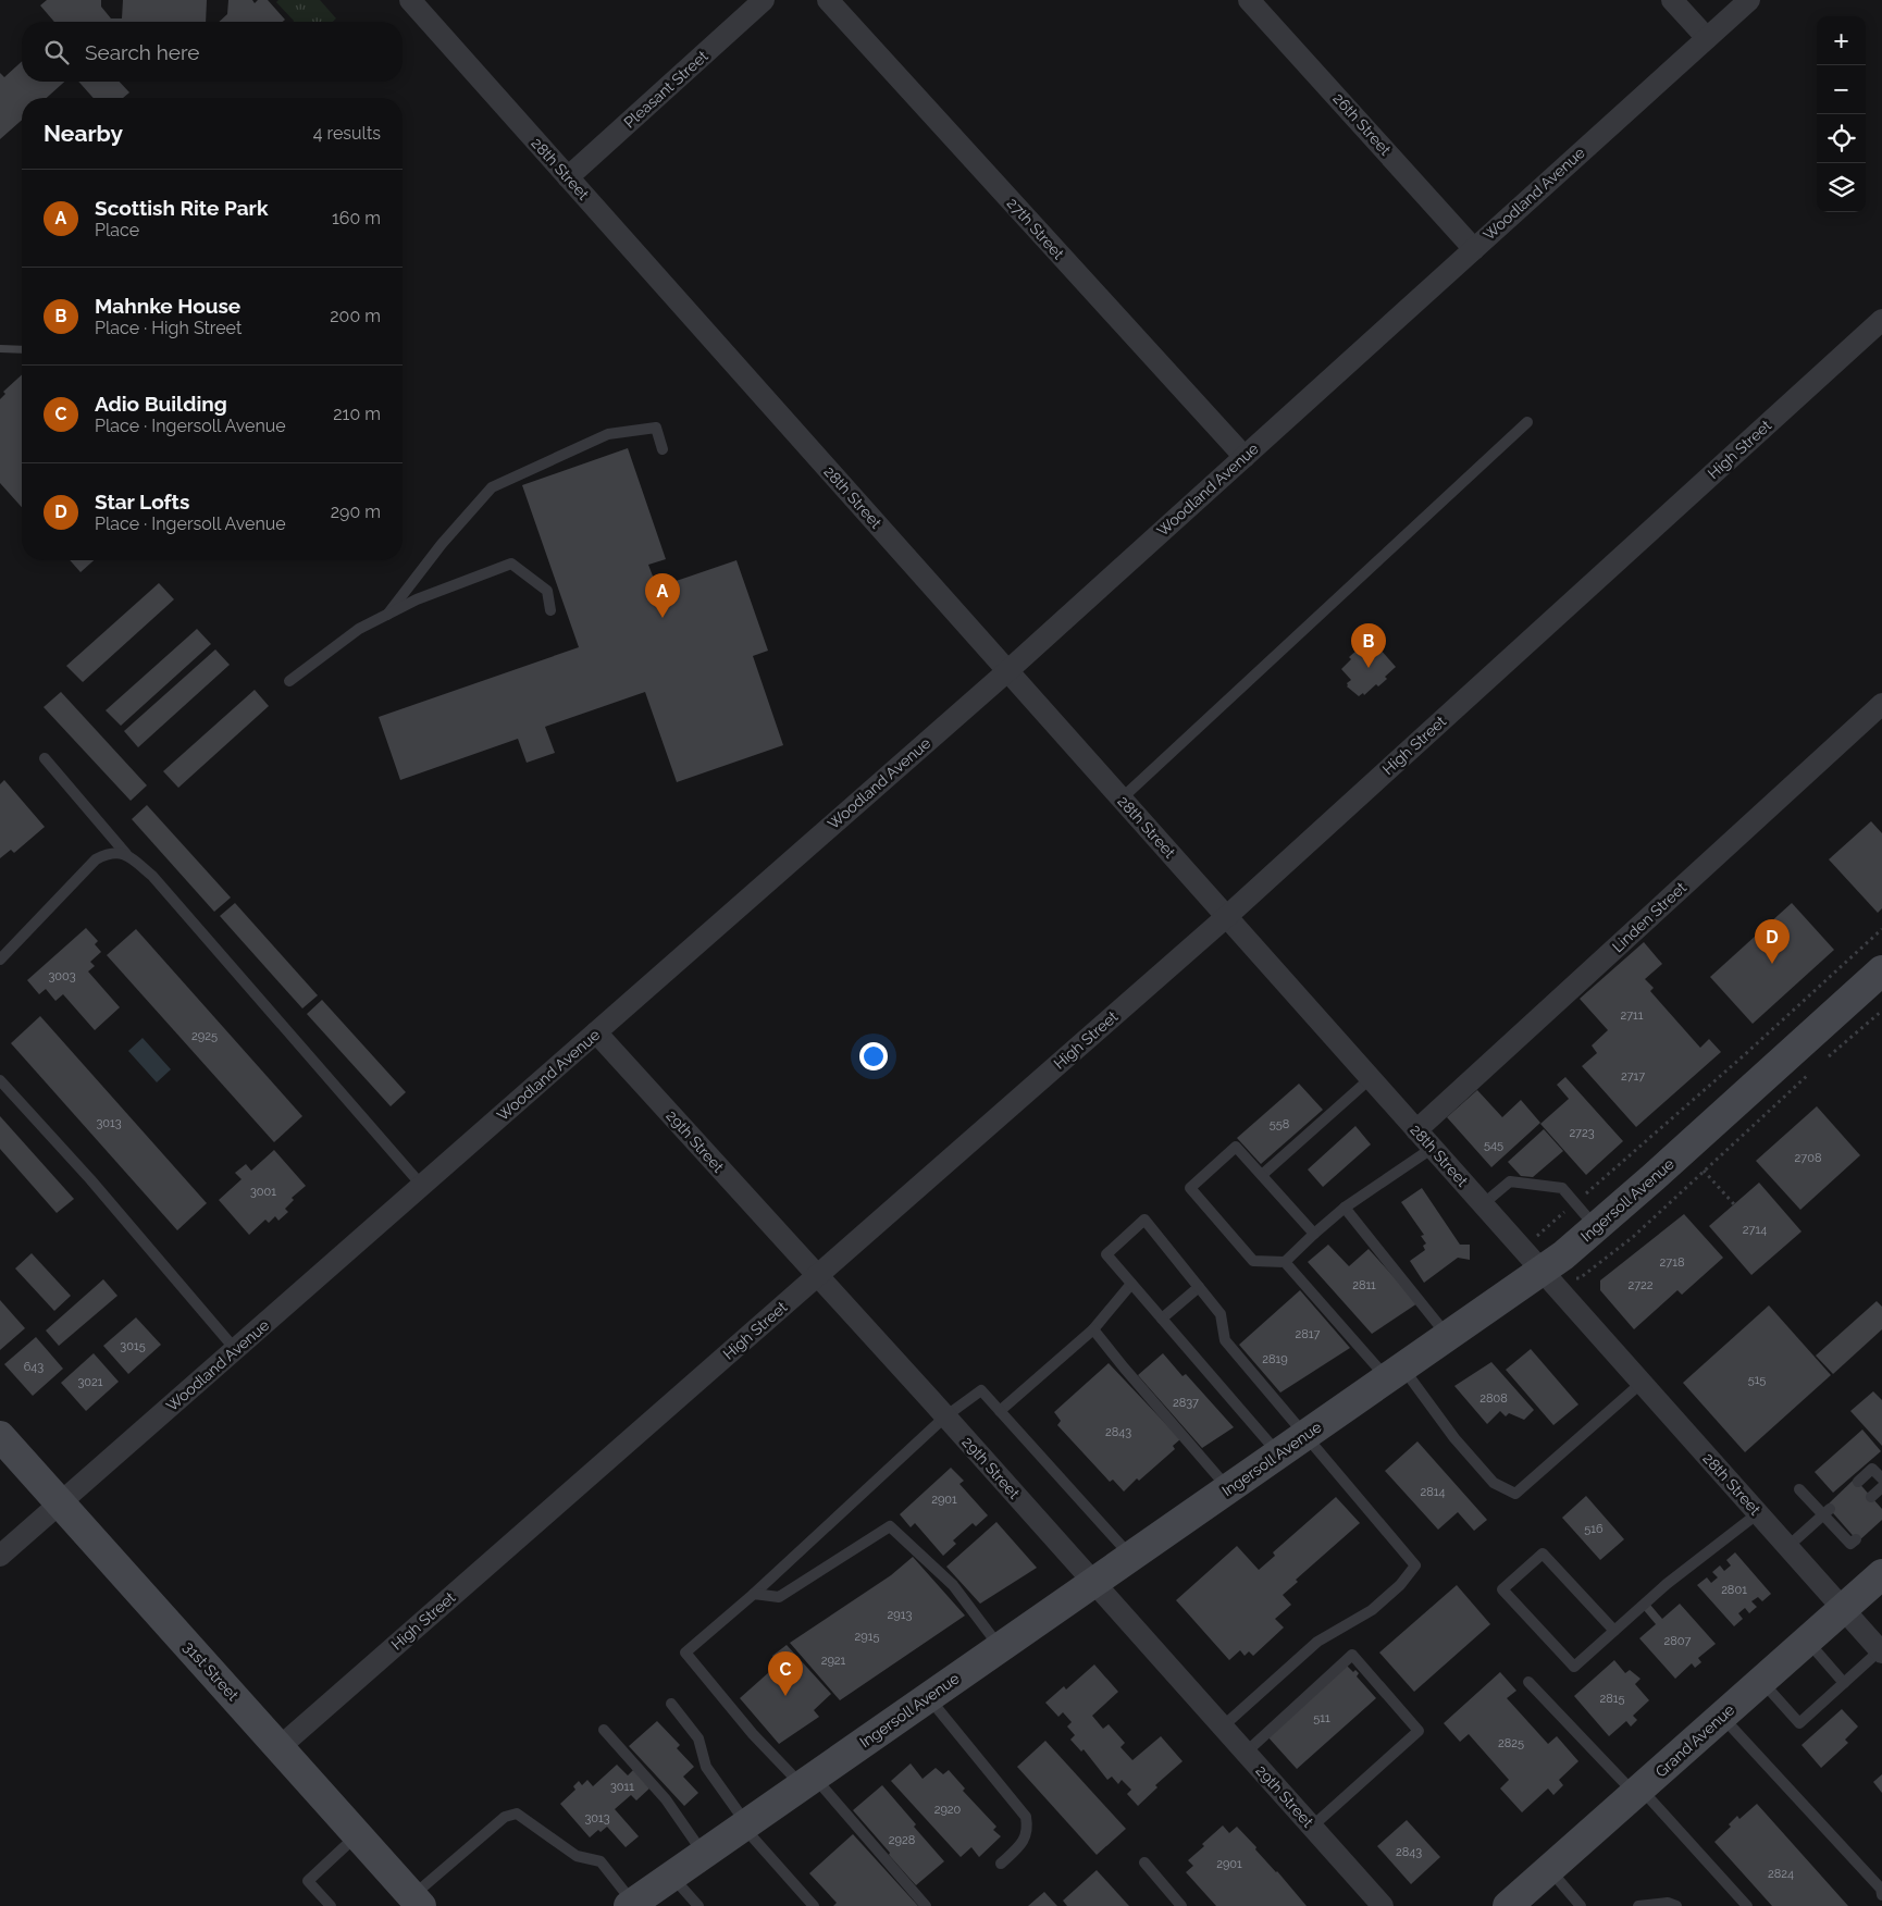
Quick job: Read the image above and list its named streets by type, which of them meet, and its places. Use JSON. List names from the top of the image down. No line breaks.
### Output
{"streets":{"main road":["Ingersoll Avenue","31st Street","Grand Avenue"],"street":["Pleasant Street","26th Street","28th Street","Woodland Avenue","27th Street","High Street","Linden Street","29th Street"]},"crossings":[["Pleasant Street","28th Street"],["26th Street","Woodland Avenue"],["28th Street","Woodland Avenue"],["28th Street","High Street"],["28th Street","Linden Street"],["28th Street","Ingersoll Avenue"],["28th Street","Grand Avenue"],["Woodland Avenue","27th Street"],["Woodland Avenue","29th Street"],["Woodland Avenue","31st Street"],["High Street","29th Street"],["High Street","31st Street"],["29th Street","Ingersoll Avenue"]],"house_numbers":["3003","2711","2925","2717","3013","558","2723","545","2708","3001","2714","2718","2811","2722","2817","3015","2819","643","515","3021","2808","2837","2843","2814","2901","516","2801","2913","2915","2807","2921","2815","511","2825","3011","2920","3013","2928","2843","2901","2824"],"page":{"map_buttons":["+","−"],"search":"Search here","heading":["Nearby","4 results"],"list":[{"mark":"A","name":"Scottish Rite Park","note":"Place","value":"160 m"},{"mark":"B","name":"Mahnke House","note":"Place · High Street","value":"200 m"},{"mark":"C","name":"Adio Building","note":"Place · Ingersoll Avenue","value":"210 m"},{"mark":"D","name":"Star Lofts","note":"Place · Ingersoll Avenue","value":"290 m"}],"pins":["A","B","D","C"]}}
